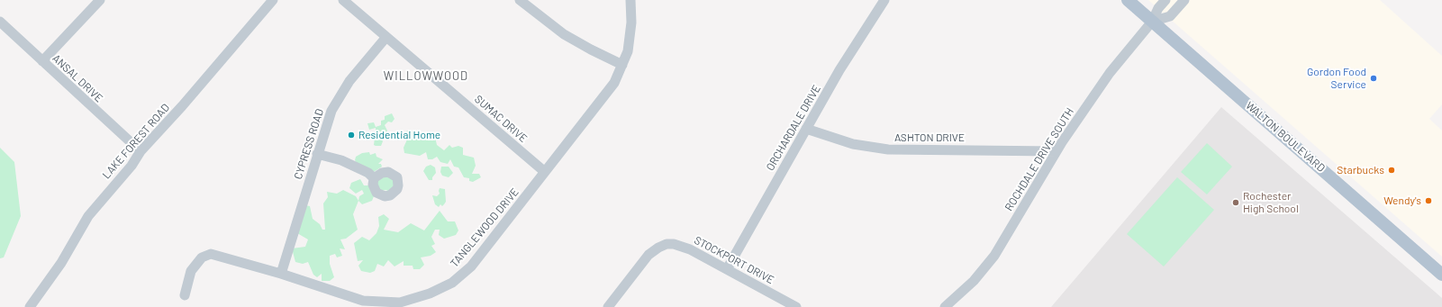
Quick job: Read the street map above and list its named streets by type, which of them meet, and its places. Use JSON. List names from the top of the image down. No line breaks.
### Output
{"streets":{"main road":["WALTON BOULEVARD"],"street":["ANSAL DRIVE","SUMAC DRIVE","ORCHARDALE DRIVE","ASHTON DRIVE","LAKE FOREST ROAD","CYPRESS ROAD","ROCHDALE DRIVE SOUTH","TANGLEWOOD DRIVE","STOCKPORT DRIVE"]},"crossings":[["ANSAL DRIVE","LAKE FOREST ROAD"],["SUMAC DRIVE","CYPRESS ROAD"],["SUMAC DRIVE","TANGLEWOOD DRIVE"],["ORCHARDALE DRIVE","ASHTON DRIVE"],["ORCHARDALE DRIVE","STOCKPORT DRIVE"],["WALTON BOULEVARD","ROCHDALE DRIVE SOUTH"],["ASHTON DRIVE","ROCHDALE DRIVE SOUTH"],["CYPRESS ROAD","TANGLEWOOD DRIVE"]],"districts":["WILLOWWOOD"],"places":["Gordon Food Service","Residential Home","Starbucks","Wendy's","Rochester High School"]}
